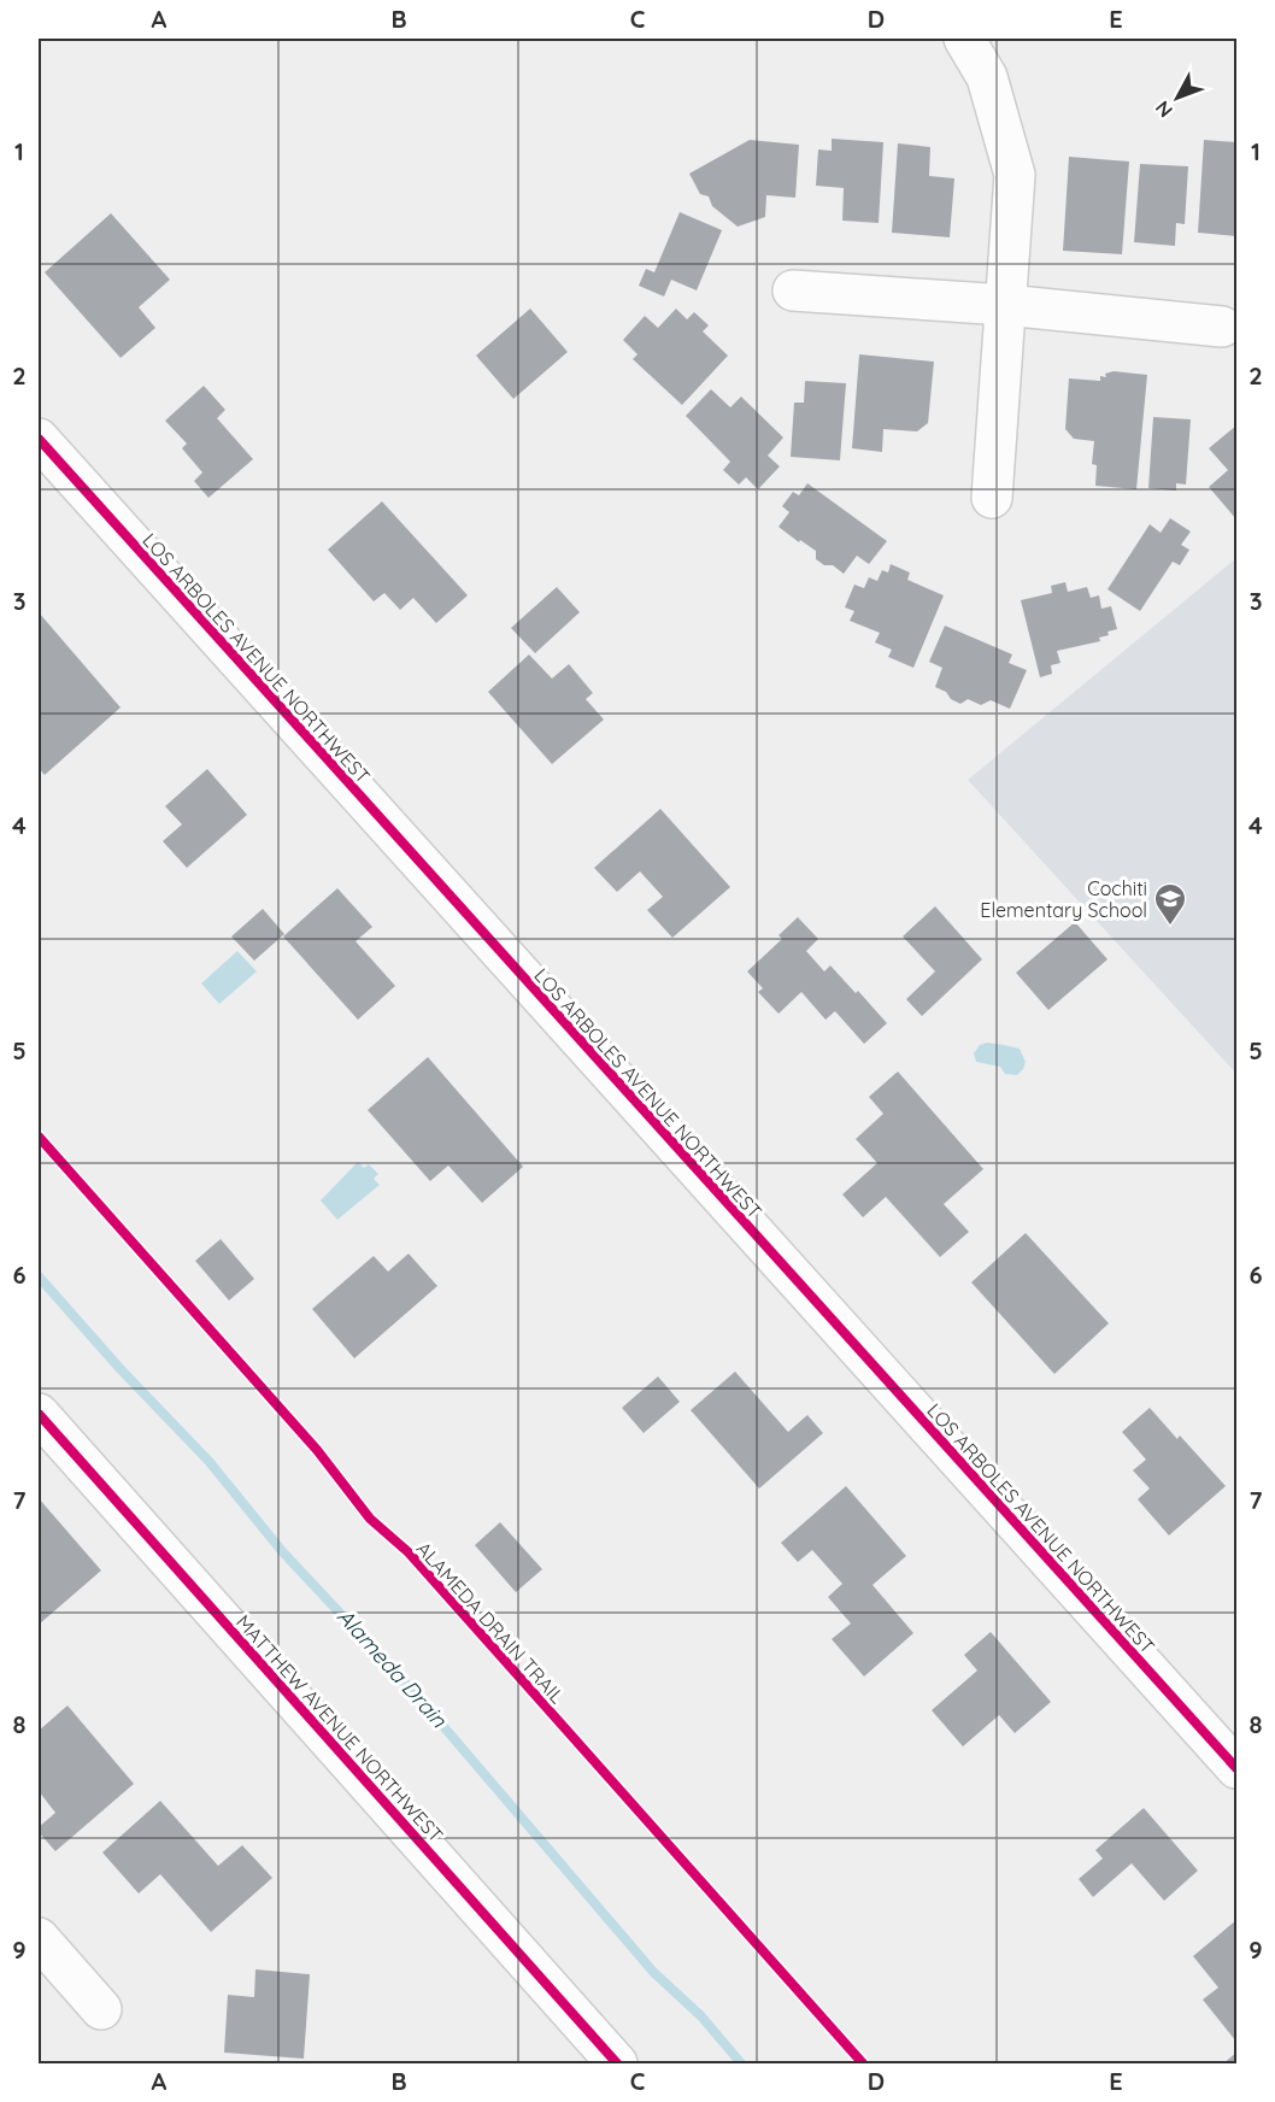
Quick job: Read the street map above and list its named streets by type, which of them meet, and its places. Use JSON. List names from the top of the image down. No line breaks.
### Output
{"streets":{"street":["LOS ARBOLES AVENUE NORTHWEST","MATTHEW AVENUE NORTHWEST"],"cycle path":["ALAMEDA DRAIN TRAIL"]},"water":["Alameda Drain"],"places":{"school or university":["Cochiti Elementary School"]},"north":"bottom left","grid":{"columns":["A","B","C","D","E"],"rows":["1","2","3","4","5","6","7","8","9"]}}
